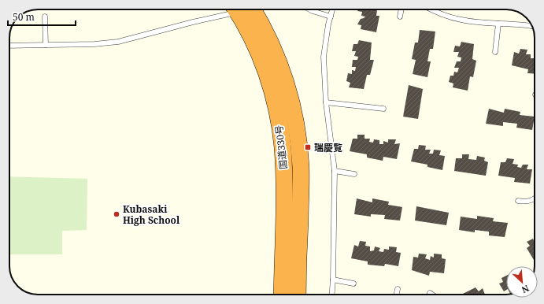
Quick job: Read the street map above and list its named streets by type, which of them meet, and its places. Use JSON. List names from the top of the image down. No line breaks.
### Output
{"streets":{"highway":["国道330号"]},"places":{"transit":["瑞慶覧"],"other":["Kubasaki High School"]},"scale_bar":"50 m","north":"bottom right"}
